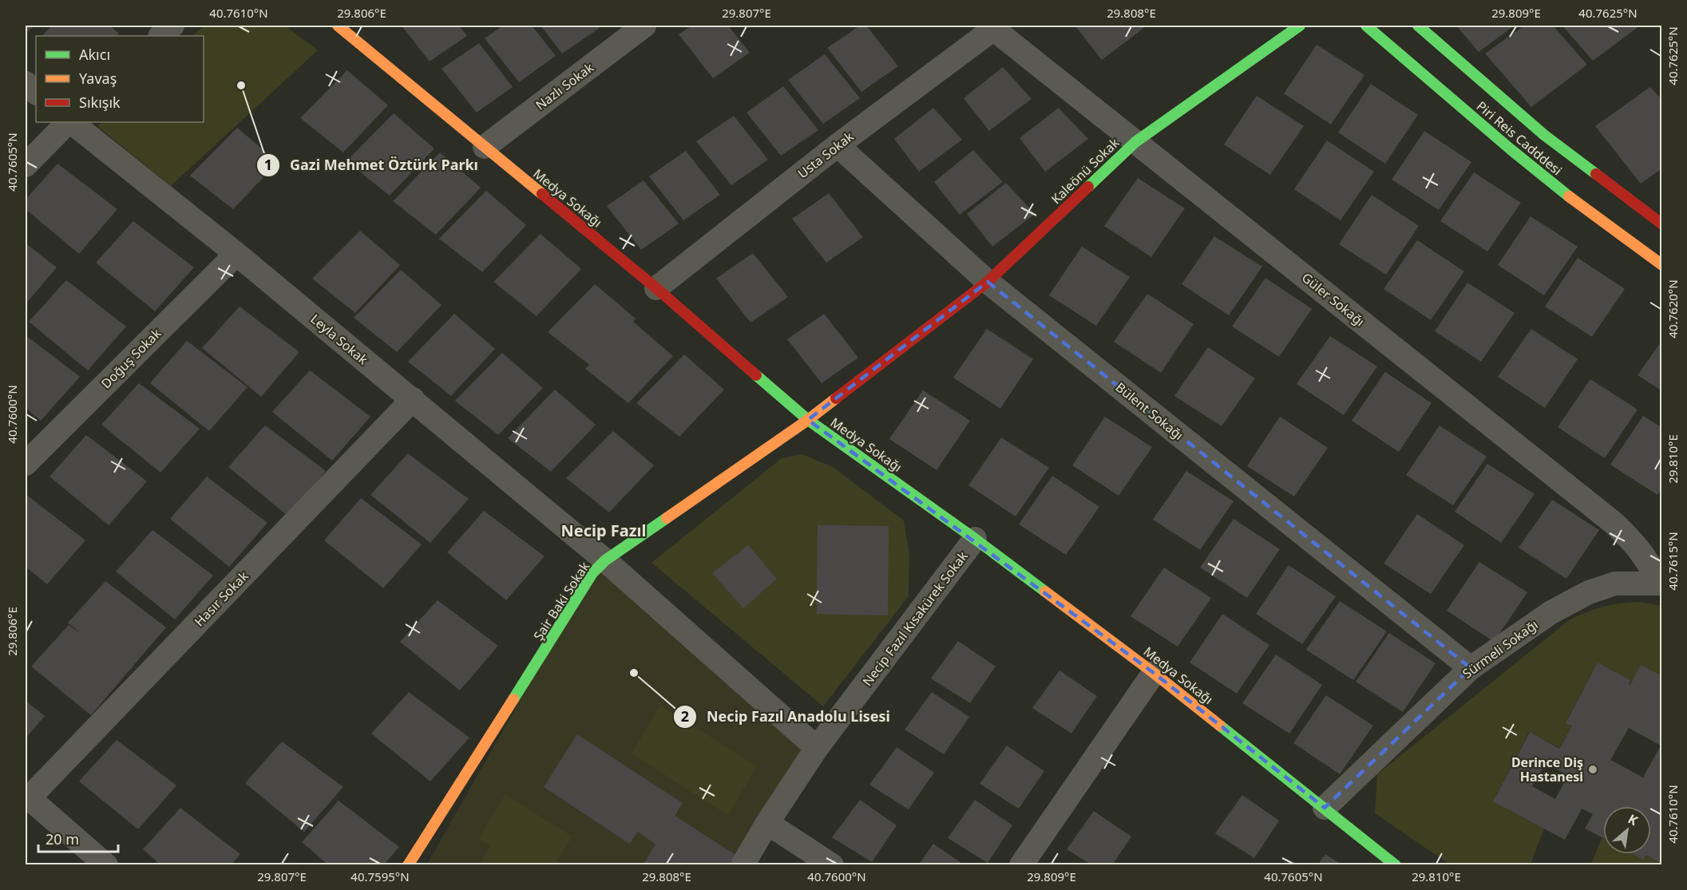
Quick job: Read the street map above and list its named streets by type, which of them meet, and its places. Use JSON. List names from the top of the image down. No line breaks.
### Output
{"streets":{"street":["Nazlı Sokak","Piri Reis Cadddesi","Usta Sokak","Kaleönü Sokak","Medya Sokağı","Güler Sokağı","Leyla Sokak","Doğuş Sokak","Bülent Sokağı","Hasır Sokak","Şair Baki Sokak","Necip Fazıl Kısakürek Sokak","Sürmeli Sokağı"]},"crossings":[["Nazlı Sokak","Medya Sokağı"],["Usta Sokak","Medya Sokağı"],["Usta Sokak","Güler Sokağı"],["Usta Sokak","Bülent Sokağı"],["Kaleönü Sokak","Medya Sokağı"],["Kaleönü Sokak","Güler Sokağı"],["Kaleönü Sokak","Bülent Sokağı"],["Kaleönü Sokak","Şair Baki Sokak"],["Medya Sokağı","Şair Baki Sokak"],["Medya Sokağı","Necip Fazıl Kısakürek Sokak"],["Medya Sokağı","Sürmeli Sokağı"],["Güler Sokağı","Sürmeli Sokağı"],["Leyla Sokak","Doğuş Sokak"],["Leyla Sokak","Hasır Sokak"],["Leyla Sokak","Şair Baki Sokak"],["Leyla Sokak","Necip Fazıl Kısakürek Sokak"],["Bülent Sokağı","Sürmeli Sokağı"]],"districts":["Necip Fazıl"],"places":["Gazi Mehmet Öztürk Parkı","Necip Fazıl Anadolu Lisesi","Derince Diş Hastanesi"],"legend":["Akıcı","Yavaş","Sıkışık"],"scale_bar":"20 m","north":"top right","coordinates":["40.7610°N","29.806°E","29.807°E","29.808°E","29.809°E","40.7625°N","40.7605°N","40.7620°N","40.7600°N","29.810°E","40.7615°N","40.7595°N"]}
